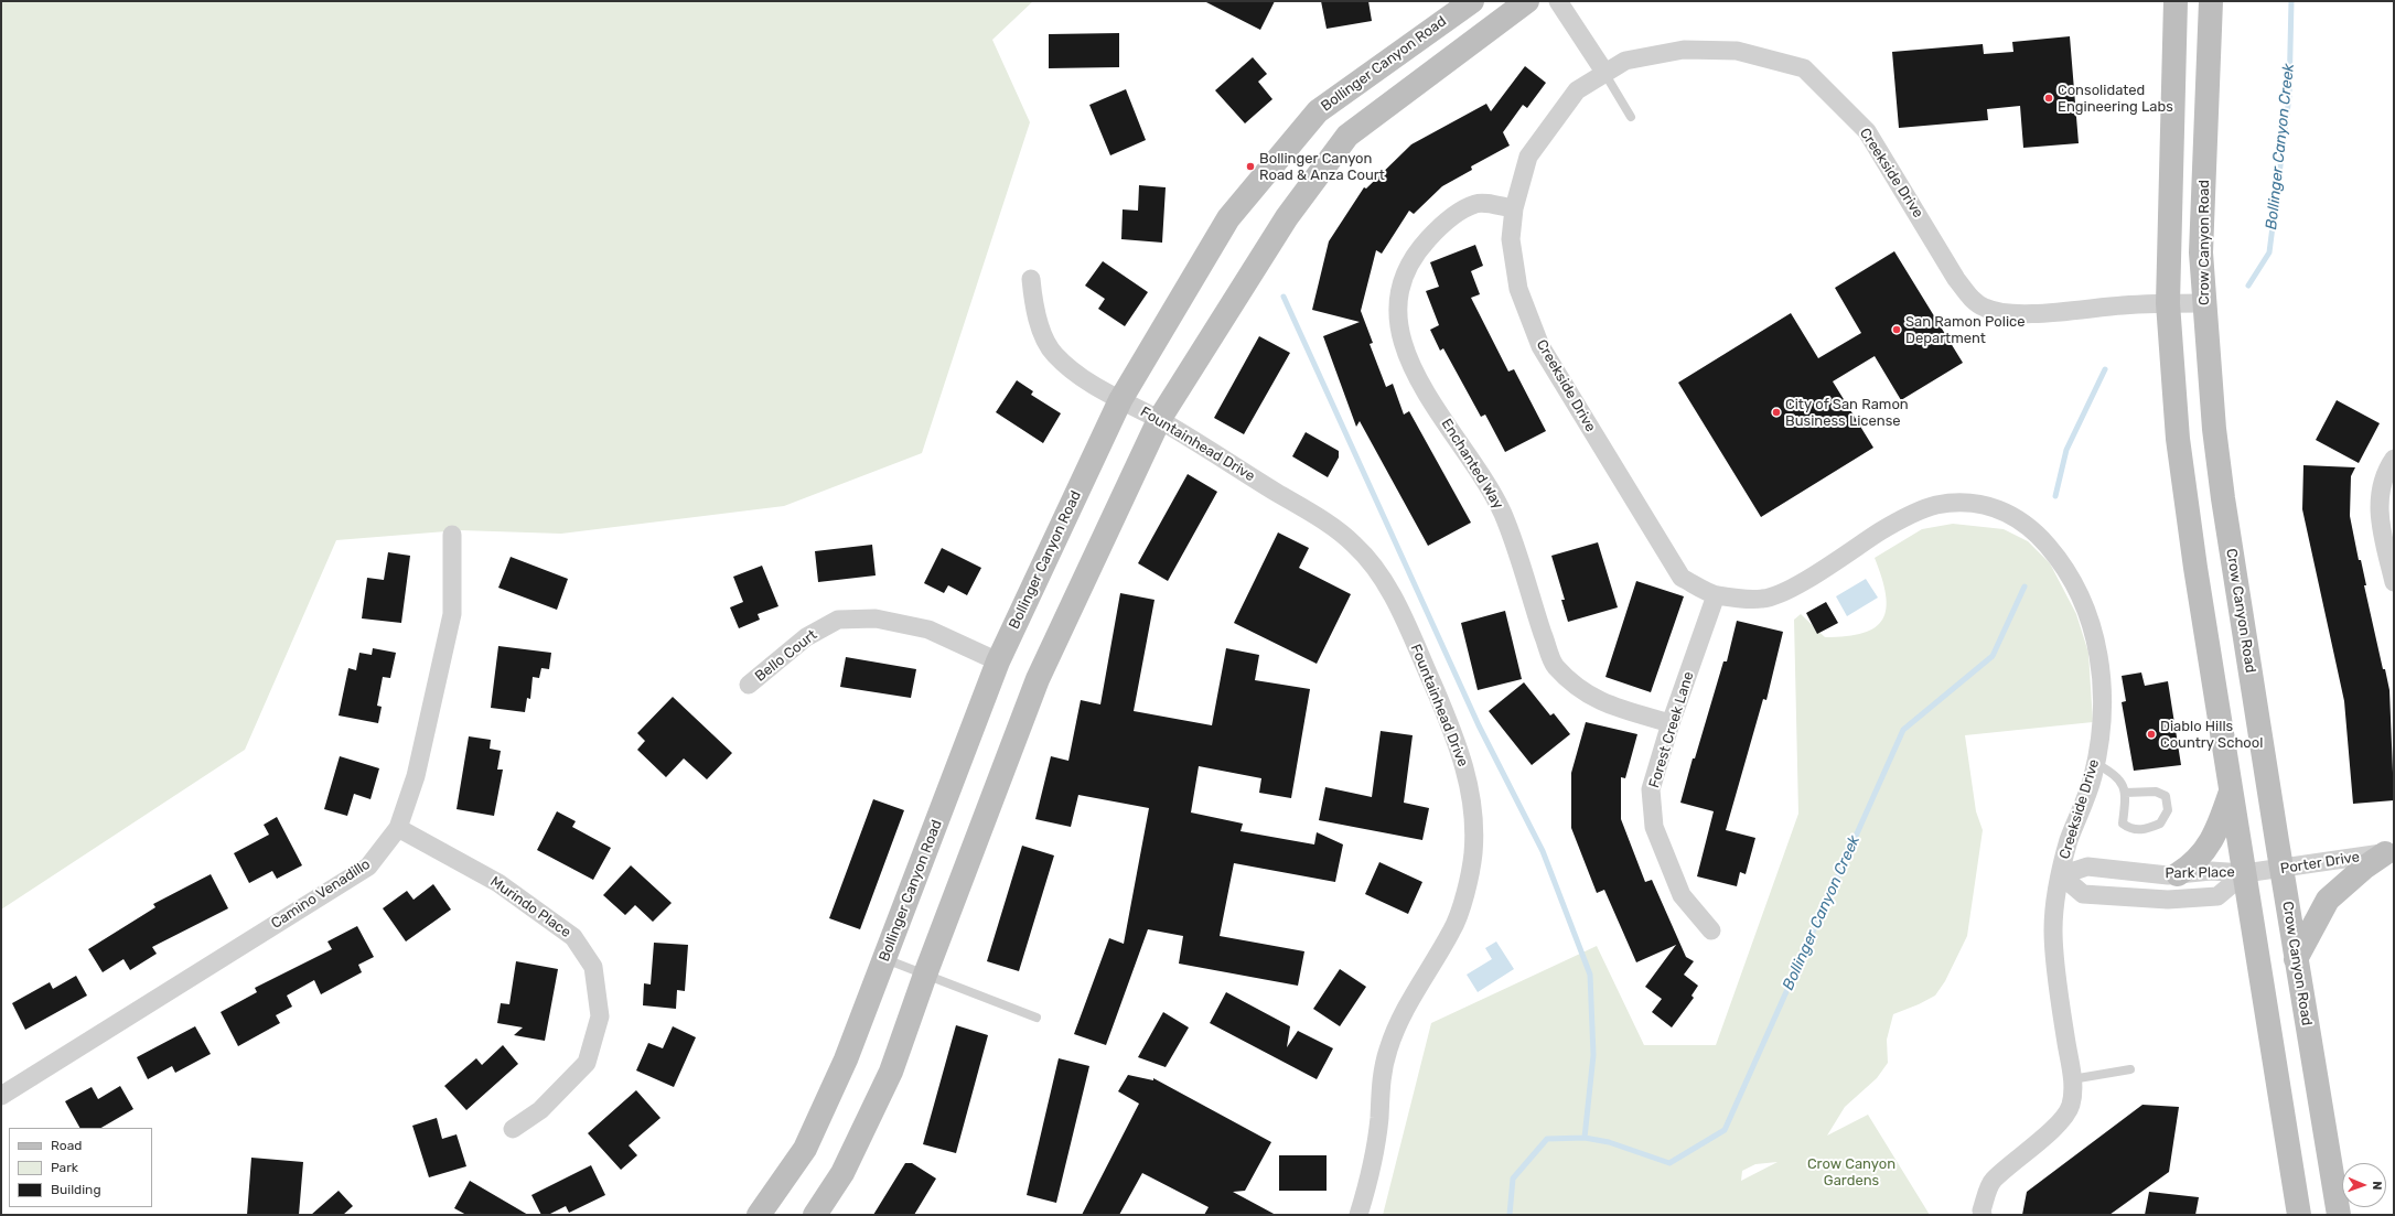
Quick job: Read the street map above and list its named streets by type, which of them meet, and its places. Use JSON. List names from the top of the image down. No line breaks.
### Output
{"streets":{"main road":["Bollinger Canyon Road","Crow Canyon Road"],"street":["Creekside Drive","Fountainhead Drive","Enchanted Way","Bello Court","Forest Creek Lane","Porter Drive","Park Place","Camino Venadillo","Murindo Place"]},"crossings":[["Bollinger Canyon Road","Fountainhead Drive"],["Bollinger Canyon Road","Bello Court"],["Creekside Drive","Crow Canyon Road"],["Creekside Drive","Enchanted Way"],["Creekside Drive","Forest Creek Lane"],["Creekside Drive","Park Place"],["Crow Canyon Road","Porter Drive"],["Enchanted Way","Forest Creek Lane"],["Porter Drive","Park Place"],["Camino Venadillo","Murindo Place"]],"water":["Bollinger Canyon Creek"],"parks":["Crow Canyon Gardens"],"places":["Consolidated Engineering Labs","Bollinger Canyon Road & Anza Court","San Ramon Police Department","City of San Ramon Business License","Diablo Hills Country School"],"legend":["Road","Park","Building"],"north":"right"}
